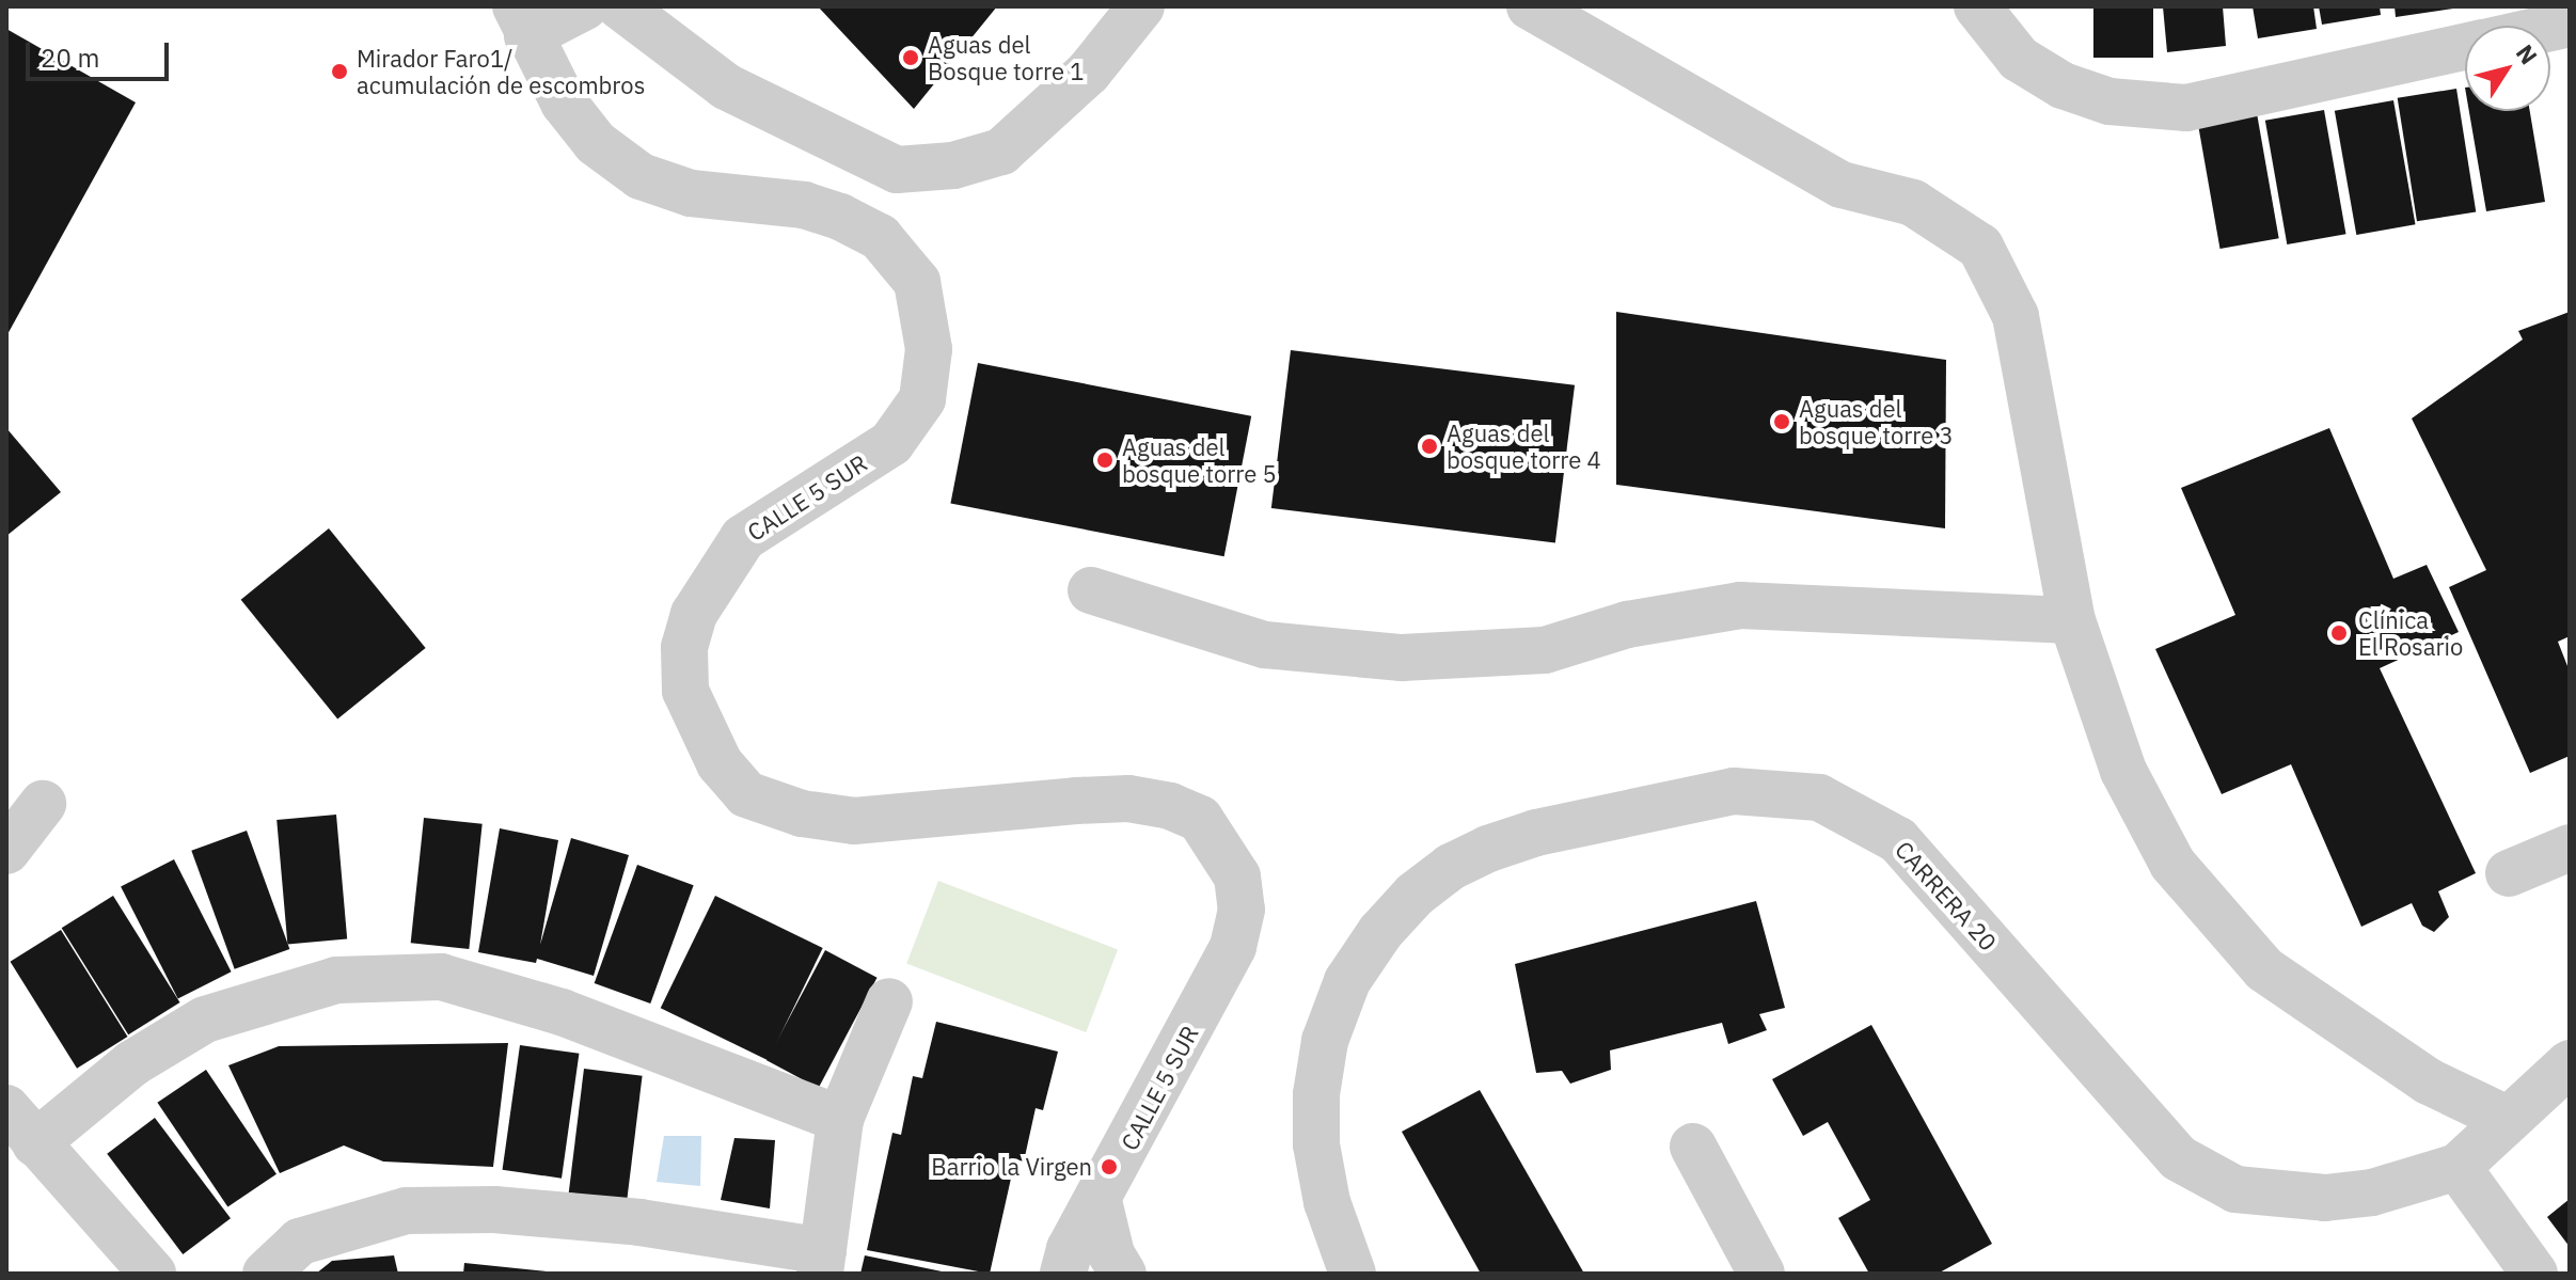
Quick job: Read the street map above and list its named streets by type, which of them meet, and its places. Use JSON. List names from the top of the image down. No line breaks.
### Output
{"streets":{"street":["CALLE 5 SUR","CARRERA 20"]},"places":["Aguas del Bosque torre 1","Mirador Faro1/ acumulación de escombros","Aguas del bosque torre 3","Aguas del bosque torre 4","Aguas del bosque torre 5","Clínica El Rosario","Barrio la Virgen"],"scale_bar":"20 m","north":"top right"}
